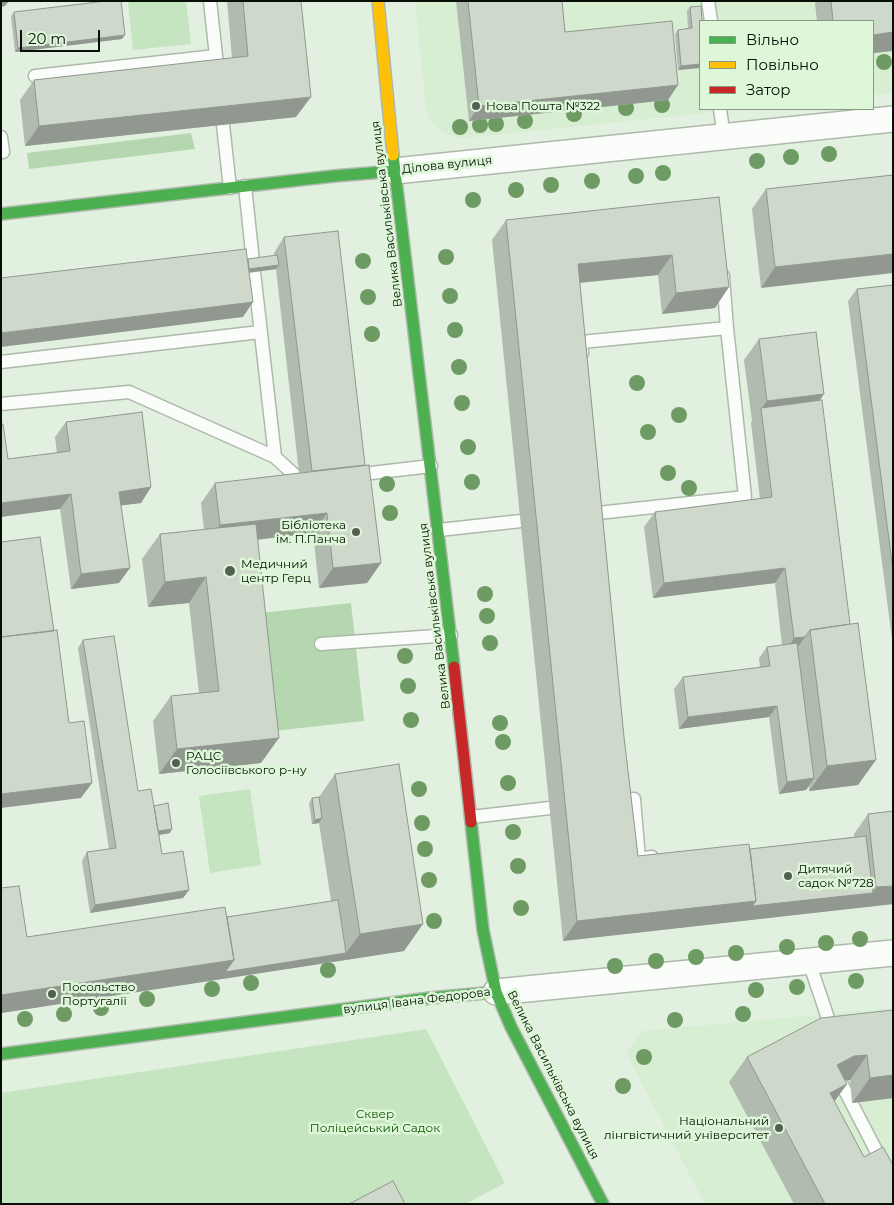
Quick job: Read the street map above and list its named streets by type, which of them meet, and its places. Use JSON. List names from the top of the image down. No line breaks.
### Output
{"streets":{"main road":["Ділова вулиця","Велика Васильківська вулиця","вулиця Івана Федорова"]},"crossings":[["Ділова вулиця","Велика Васильківська вулиця"],["Велика Васильківська вулиця","вулиця Івана Федорова"]],"parks":["Сквер Поліцейський Садок"],"places":["Нова Пошта №322","Бібліотека ім. П.Панча","Медичний центр Герц","РАЦС Голосіївського р-ну","Дитячий садок №728","Посольство Португалії","Національний лінгвістичний університет"],"legend":["Вільно","Повільно","Затор"],"scale_bar":"20 m"}
